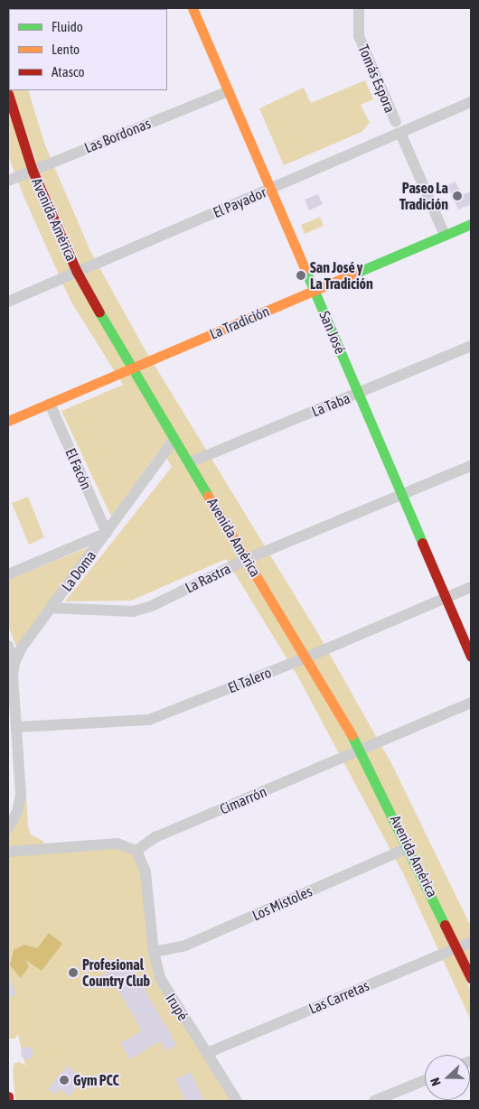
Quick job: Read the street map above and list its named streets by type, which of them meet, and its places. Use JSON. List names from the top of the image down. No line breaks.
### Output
{"streets":{"street":["Tomás Espora","Las Bordonas","El Payador","Avenida América","La Tradición","San José","La Taba","El Facón","La Doma","La Rastra","El Talero","Cimarrón","Los Mistoles","Las Carretas","Irupé"]},"crossings":[["Tomás Espora","El Payador"],["Tomás Espora","La Tradición"],["Las Bordonas","Avenida América"],["Las Bordonas","San José"],["El Payador","Avenida América"],["El Payador","San José"],["Avenida América","La Tradición"],["Avenida América","La Taba"],["Avenida América","La Rastra"],["Avenida América","El Talero"],["Avenida América","Cimarrón"],["Avenida América","Los Mistoles"],["Avenida América","Las Carretas"],["La Tradición","San José"],["La Tradición","El Facón"],["San José","La Taba"],["San José","La Rastra"],["San José","El Talero"],["El Facón","La Doma"],["La Doma","La Rastra"],["Cimarrón","Irupé"],["Los Mistoles","Irupé"],["Las Carretas","Irupé"]],"places":["Paseo La Tradición","San José y La Tradición","Profesional Country Club","Gym PCC"],"legend":["Fluido","Lento","Atasco"],"north":"left"}
